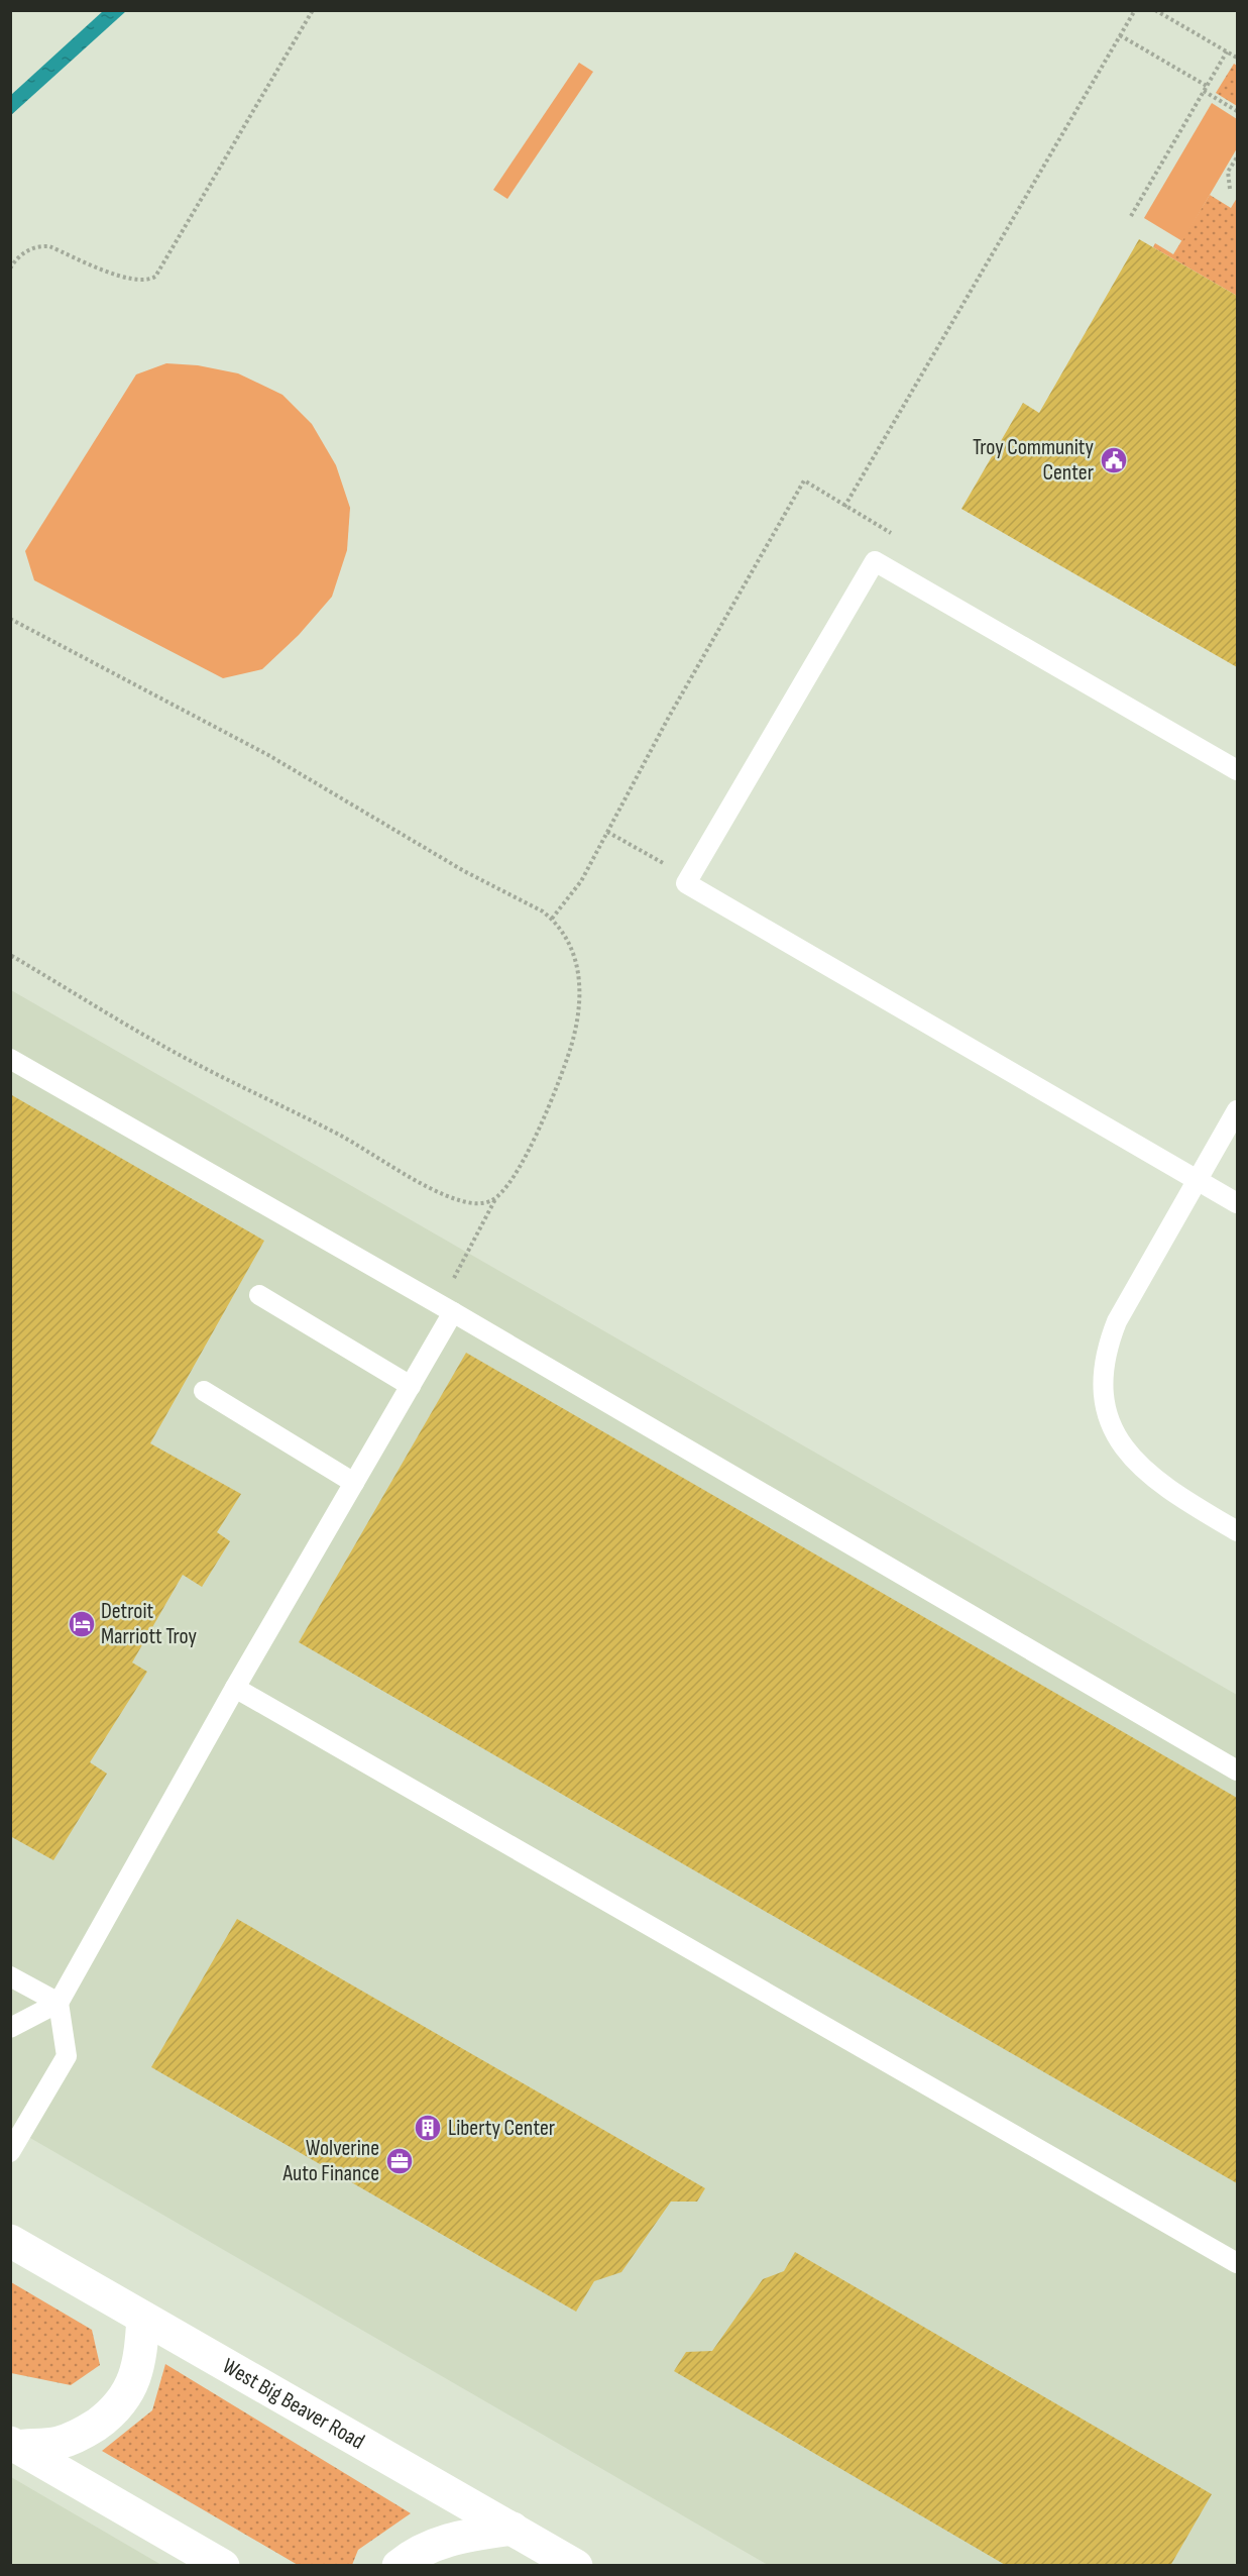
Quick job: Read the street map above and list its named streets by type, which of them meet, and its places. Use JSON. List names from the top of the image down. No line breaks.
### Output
{"streets":{"main road":["West Big Beaver Road"]},"places":{"public building":["Troy Community Center"],"hotel":["Detroit Marriott Troy"],"building":["Liberty Center"],"office":["Wolverine Auto Finance"]}}
